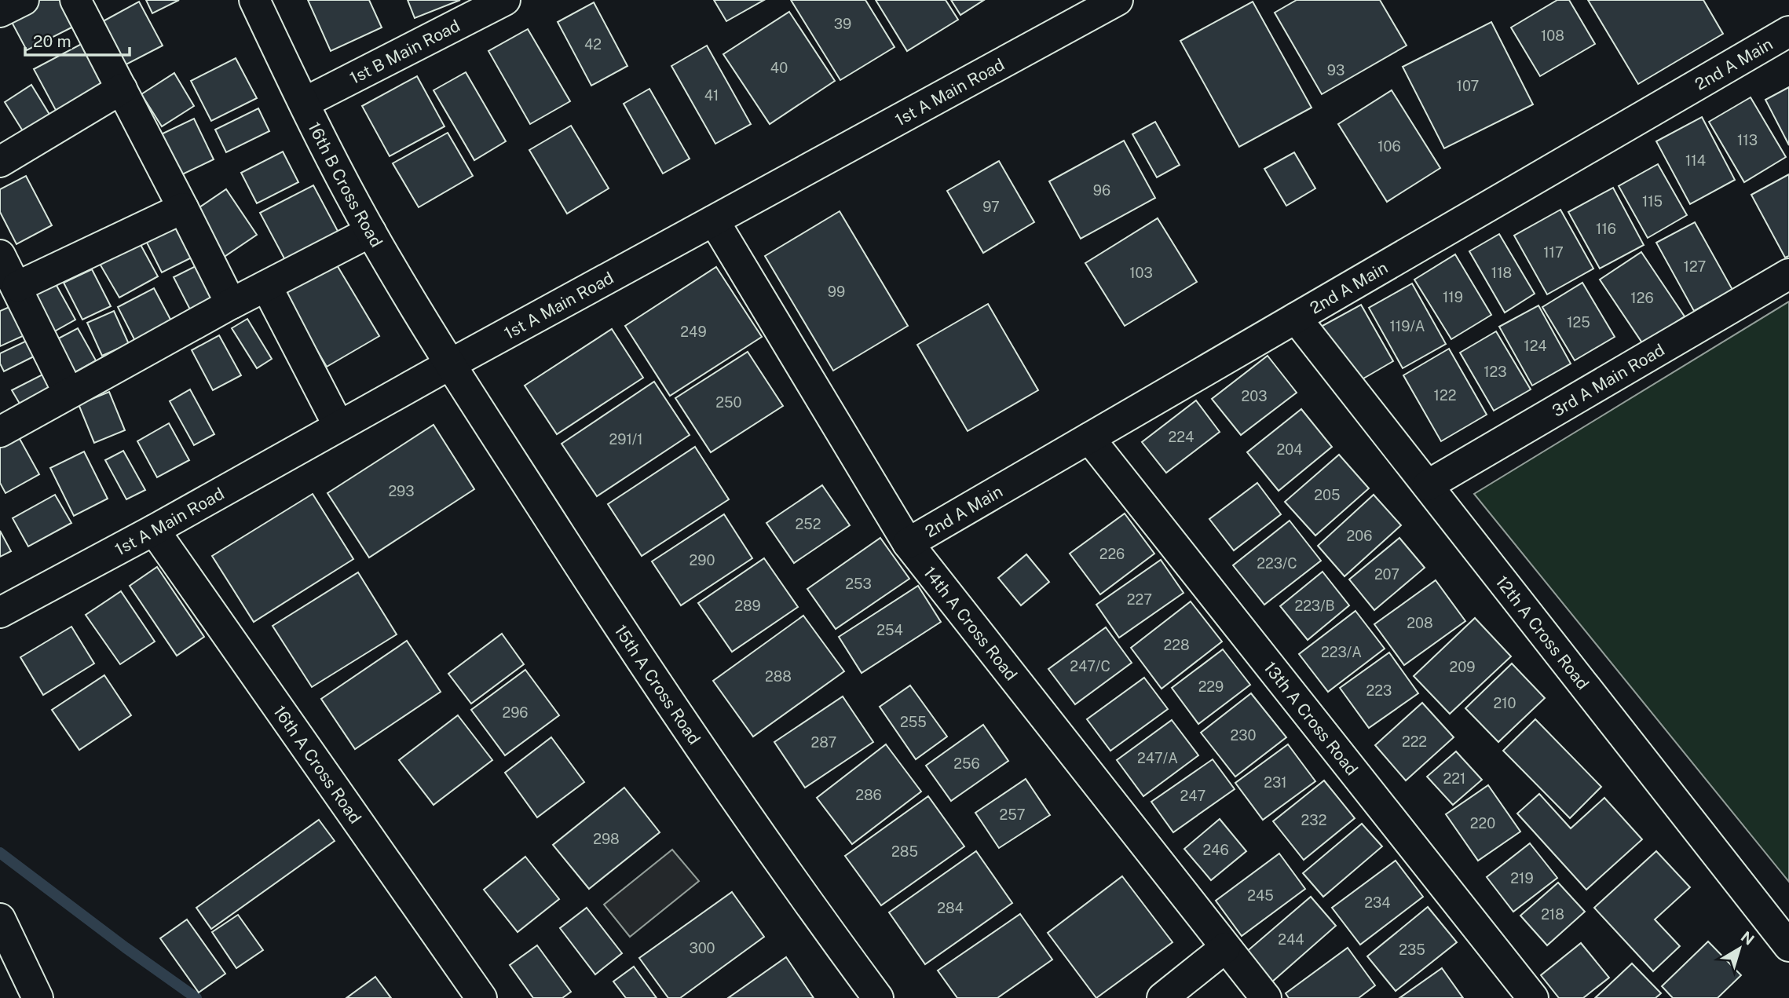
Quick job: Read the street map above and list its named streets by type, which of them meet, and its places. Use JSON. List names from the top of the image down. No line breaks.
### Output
{"streets":{"street":["1st B Main Road","2nd A Main","1st A Main Road","16th B Cross Road","3rd A Main Road","14th A Cross Road","12th A Cross Road","15th A Cross Road","13th A Cross Road","16th A Cross Road"]},"crossings":[["1st B Main Road","16th B Cross Road"],["2nd A Main","14th A Cross Road"],["2nd A Main","12th A Cross Road"],["2nd A Main","13th A Cross Road"],["1st A Main Road","16th B Cross Road"],["1st A Main Road","14th A Cross Road"],["1st A Main Road","15th A Cross Road"],["1st A Main Road","16th A Cross Road"],["16th B Cross Road","15th A Cross Road"],["3rd A Main Road","12th A Cross Road"]],"house_numbers":["39","108","42","40","93","107","41","113","106","114","96","115","97","116","117","127","103","118","99","119","126","125","119/A","249","124","123","122","203","250","224","291/1","204","293","205","252","206","226","290","223/C","207","253","227","289","223/B","208","254","228","223/A","247/C","209","288","229","223","210","296","255","230","222","287","247/A","256","221","231","286","247","257","232","220","298","246","285","219","245","234","284","218","244","300","235"],"scale_bar":"20 m","north":"top right"}
